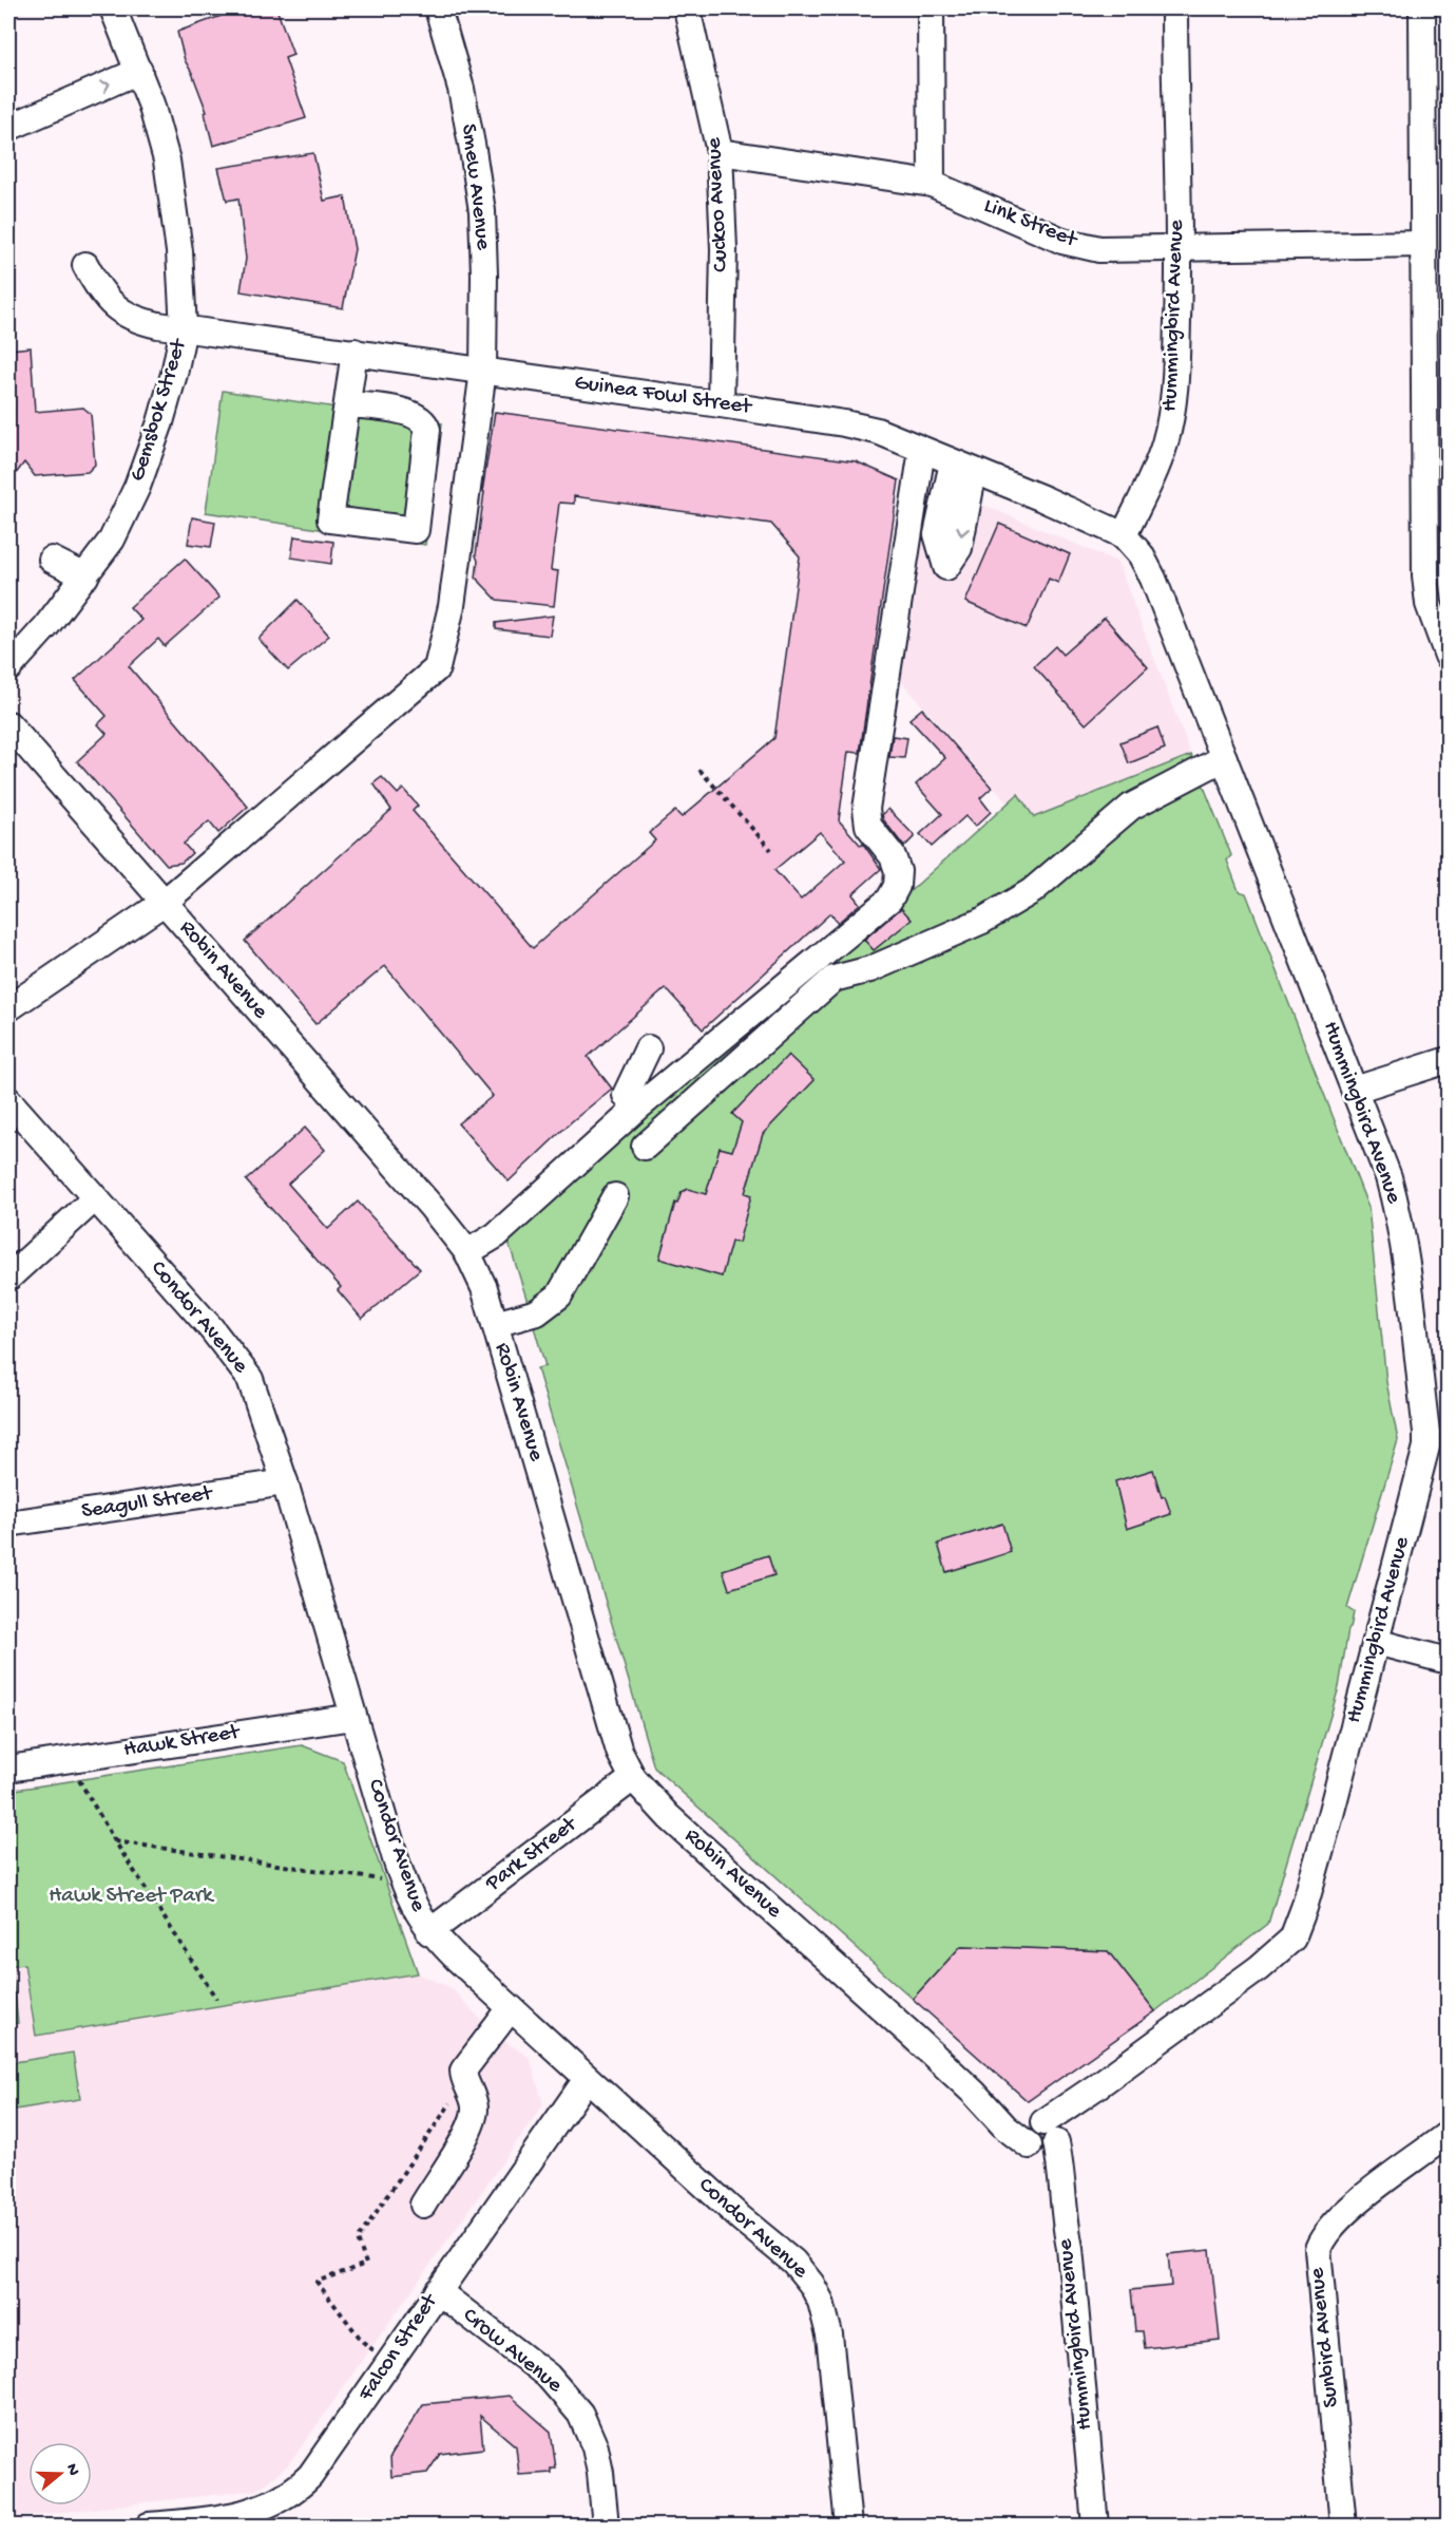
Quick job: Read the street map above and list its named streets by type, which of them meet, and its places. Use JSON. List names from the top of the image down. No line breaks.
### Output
{"streets":{"street":["Smew Avenue","Cuckoo Avenue","Link Street","Hummingbird Avenue","Guinea Fowl Street","Gemsbok Street","Robin Avenue","Condor Avenue","Seagull Street","Hawk Street","Park Street","Sunbird Avenue","Falcon Street","Crow Avenue"]},"crossings":[["Smew Avenue","Guinea Fowl Street"],["Smew Avenue","Robin Avenue"],["Cuckoo Avenue","Link Street"],["Cuckoo Avenue","Guinea Fowl Street"],["Link Street","Hummingbird Avenue"],["Hummingbird Avenue","Guinea Fowl Street"],["Hummingbird Avenue","Robin Avenue"],["Guinea Fowl Street","Gemsbok Street"],["Robin Avenue","Park Street"],["Condor Avenue","Seagull Street"],["Condor Avenue","Hawk Street"],["Condor Avenue","Park Street"],["Condor Avenue","Falcon Street"],["Falcon Street","Crow Avenue"]],"parks":["Hawk Street Park"],"north":"right"}
